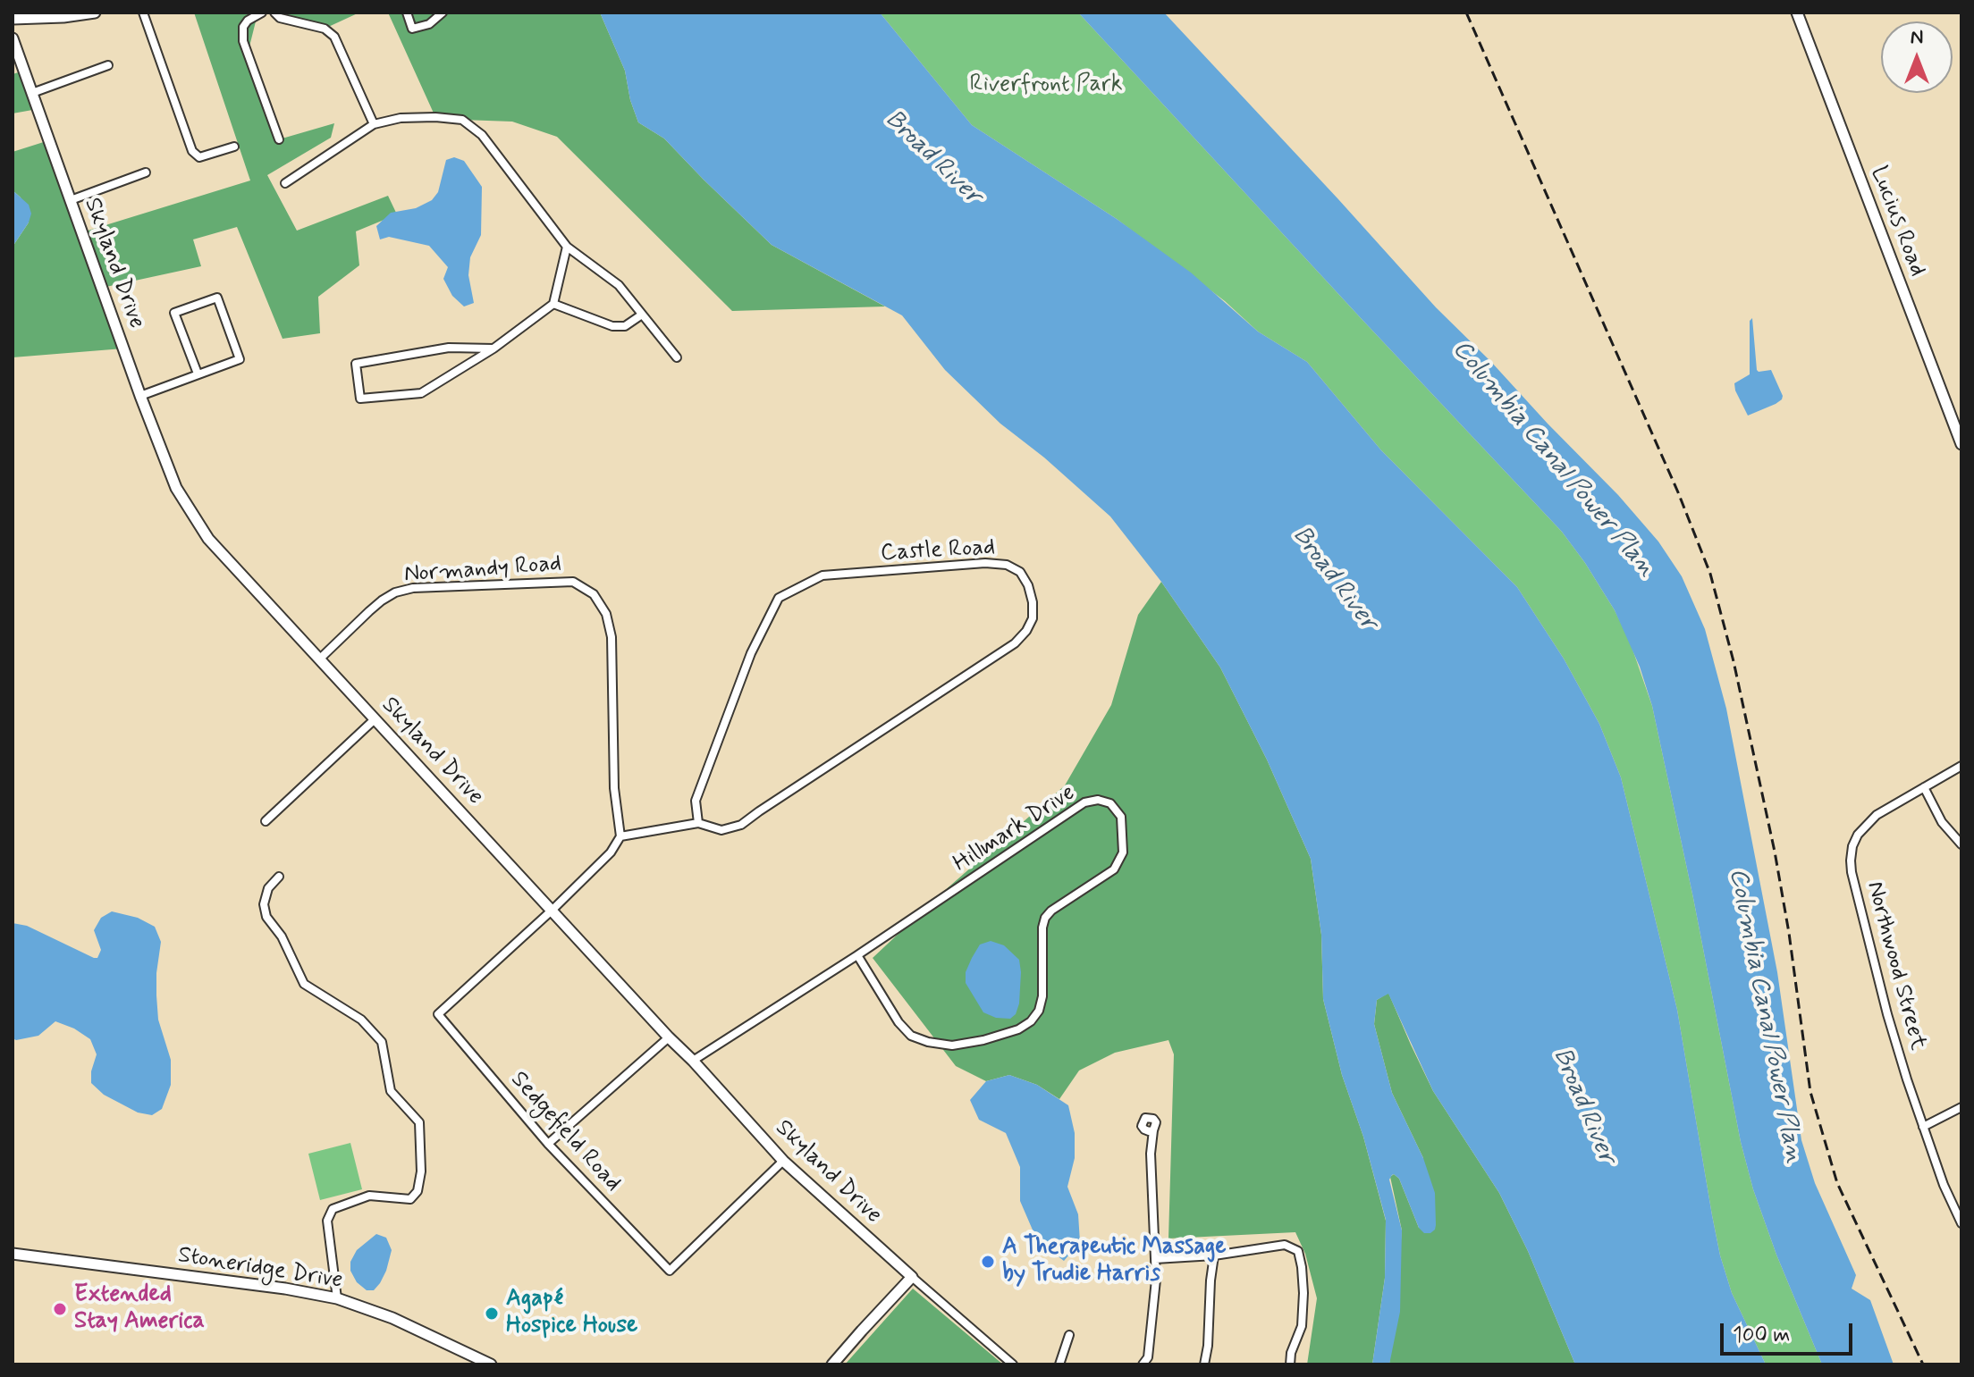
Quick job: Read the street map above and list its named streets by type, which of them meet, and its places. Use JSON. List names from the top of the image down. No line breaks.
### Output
{"streets":{"street":["Lucius Road","Skyland Drive","Castle Road","Normandy Road","Hillmark Drive","Northwood Street","Sedgefield Road","Stoneridge Drive"]},"crossings":[["Skyland Drive","Normandy Road"],["Skyland Drive","Hillmark Drive"],["Skyland Drive","Sedgefield Road"],["Castle Road","Normandy Road"]],"water":["Broad River","Columbia Canal Power Plan"],"parks":["Riverfront Park"],"places":["A Therapeutic Massage by Trudie Harris","Extended Stay America","Agapé Hospice House"],"scale_bar":"100 m","north":"top"}
